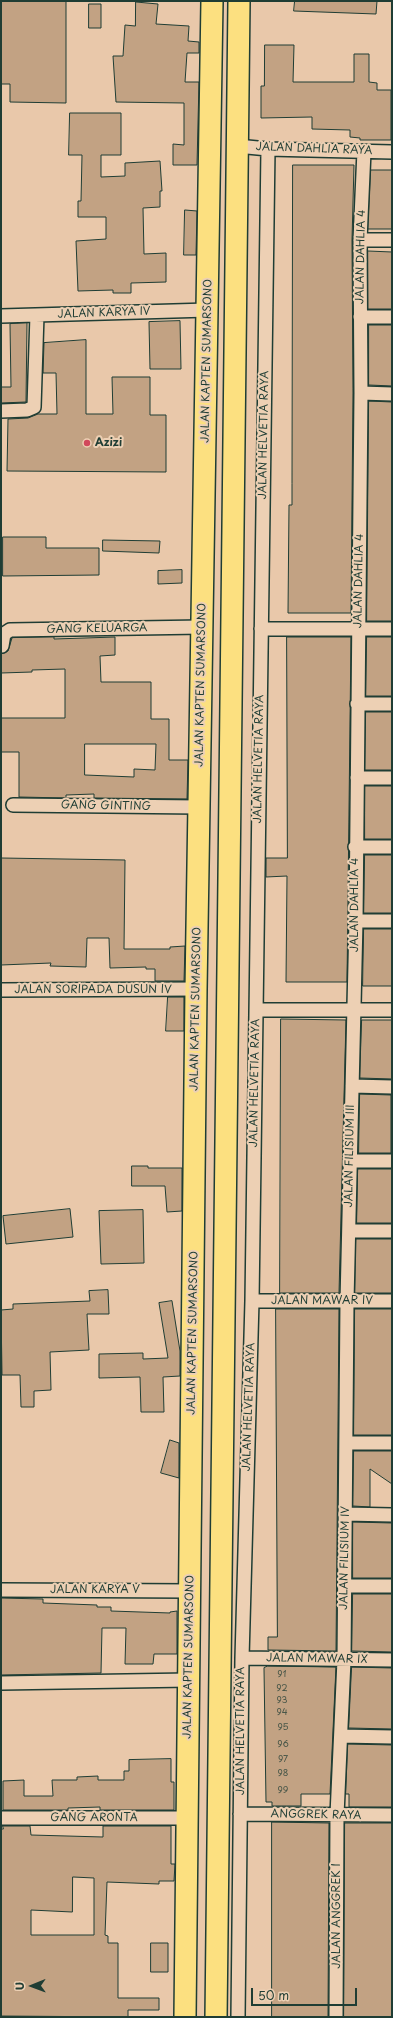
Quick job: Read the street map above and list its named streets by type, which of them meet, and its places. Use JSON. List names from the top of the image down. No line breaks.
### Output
{"streets":{"highway":["JALAN KAPTEN SUMARSONO"],"street":["JALAN DAHLIA RAYA","JALAN DAHLIA 4","JALAN KARYA IV","JALAN HELVETIA RAYA","GANG KELUARGA","GANG GINTING","JALAN SORIPADA DUSUN IV","JALAN FILISIUM III","JALAN MAWAR IV","JALAN FILISIUM IV","JALAN KARYA V","JALAN MAWAR IX","ANGGREK RAYA","GANG ARONTA","JALAN ANGGREK I"]},"crossings":[["JALAN DAHLIA RAYA","JALAN DAHLIA 4"],["JALAN DAHLIA RAYA","JALAN HELVETIA RAYA"],["JALAN DAHLIA 4","JALAN FILISIUM III"],["JALAN KARYA IV","JALAN KAPTEN SUMARSONO"],["JALAN KAPTEN SUMARSONO","GANG KELUARGA"],["JALAN KAPTEN SUMARSONO","GANG GINTING"],["JALAN KAPTEN SUMARSONO","JALAN SORIPADA DUSUN IV"],["JALAN KAPTEN SUMARSONO","JALAN KARYA V"],["JALAN KAPTEN SUMARSONO","GANG ARONTA"],["JALAN HELVETIA RAYA","JALAN MAWAR IV"],["JALAN HELVETIA RAYA","JALAN MAWAR IX"],["JALAN HELVETIA RAYA","ANGGREK RAYA"],["JALAN FILISIUM III","JALAN MAWAR IV"],["JALAN FILISIUM III","JALAN FILISIUM IV"],["JALAN MAWAR IV","JALAN FILISIUM IV"],["JALAN FILISIUM IV","JALAN MAWAR IX"],["JALAN FILISIUM IV","ANGGREK RAYA"],["JALAN FILISIUM IV","JALAN ANGGREK I"],["ANGGREK RAYA","JALAN ANGGREK I"]],"places":["Azizi"],"house_numbers":["91","92","93","94","95","96","97","98","99"],"scale_bar":"50 m","north":"left"}
